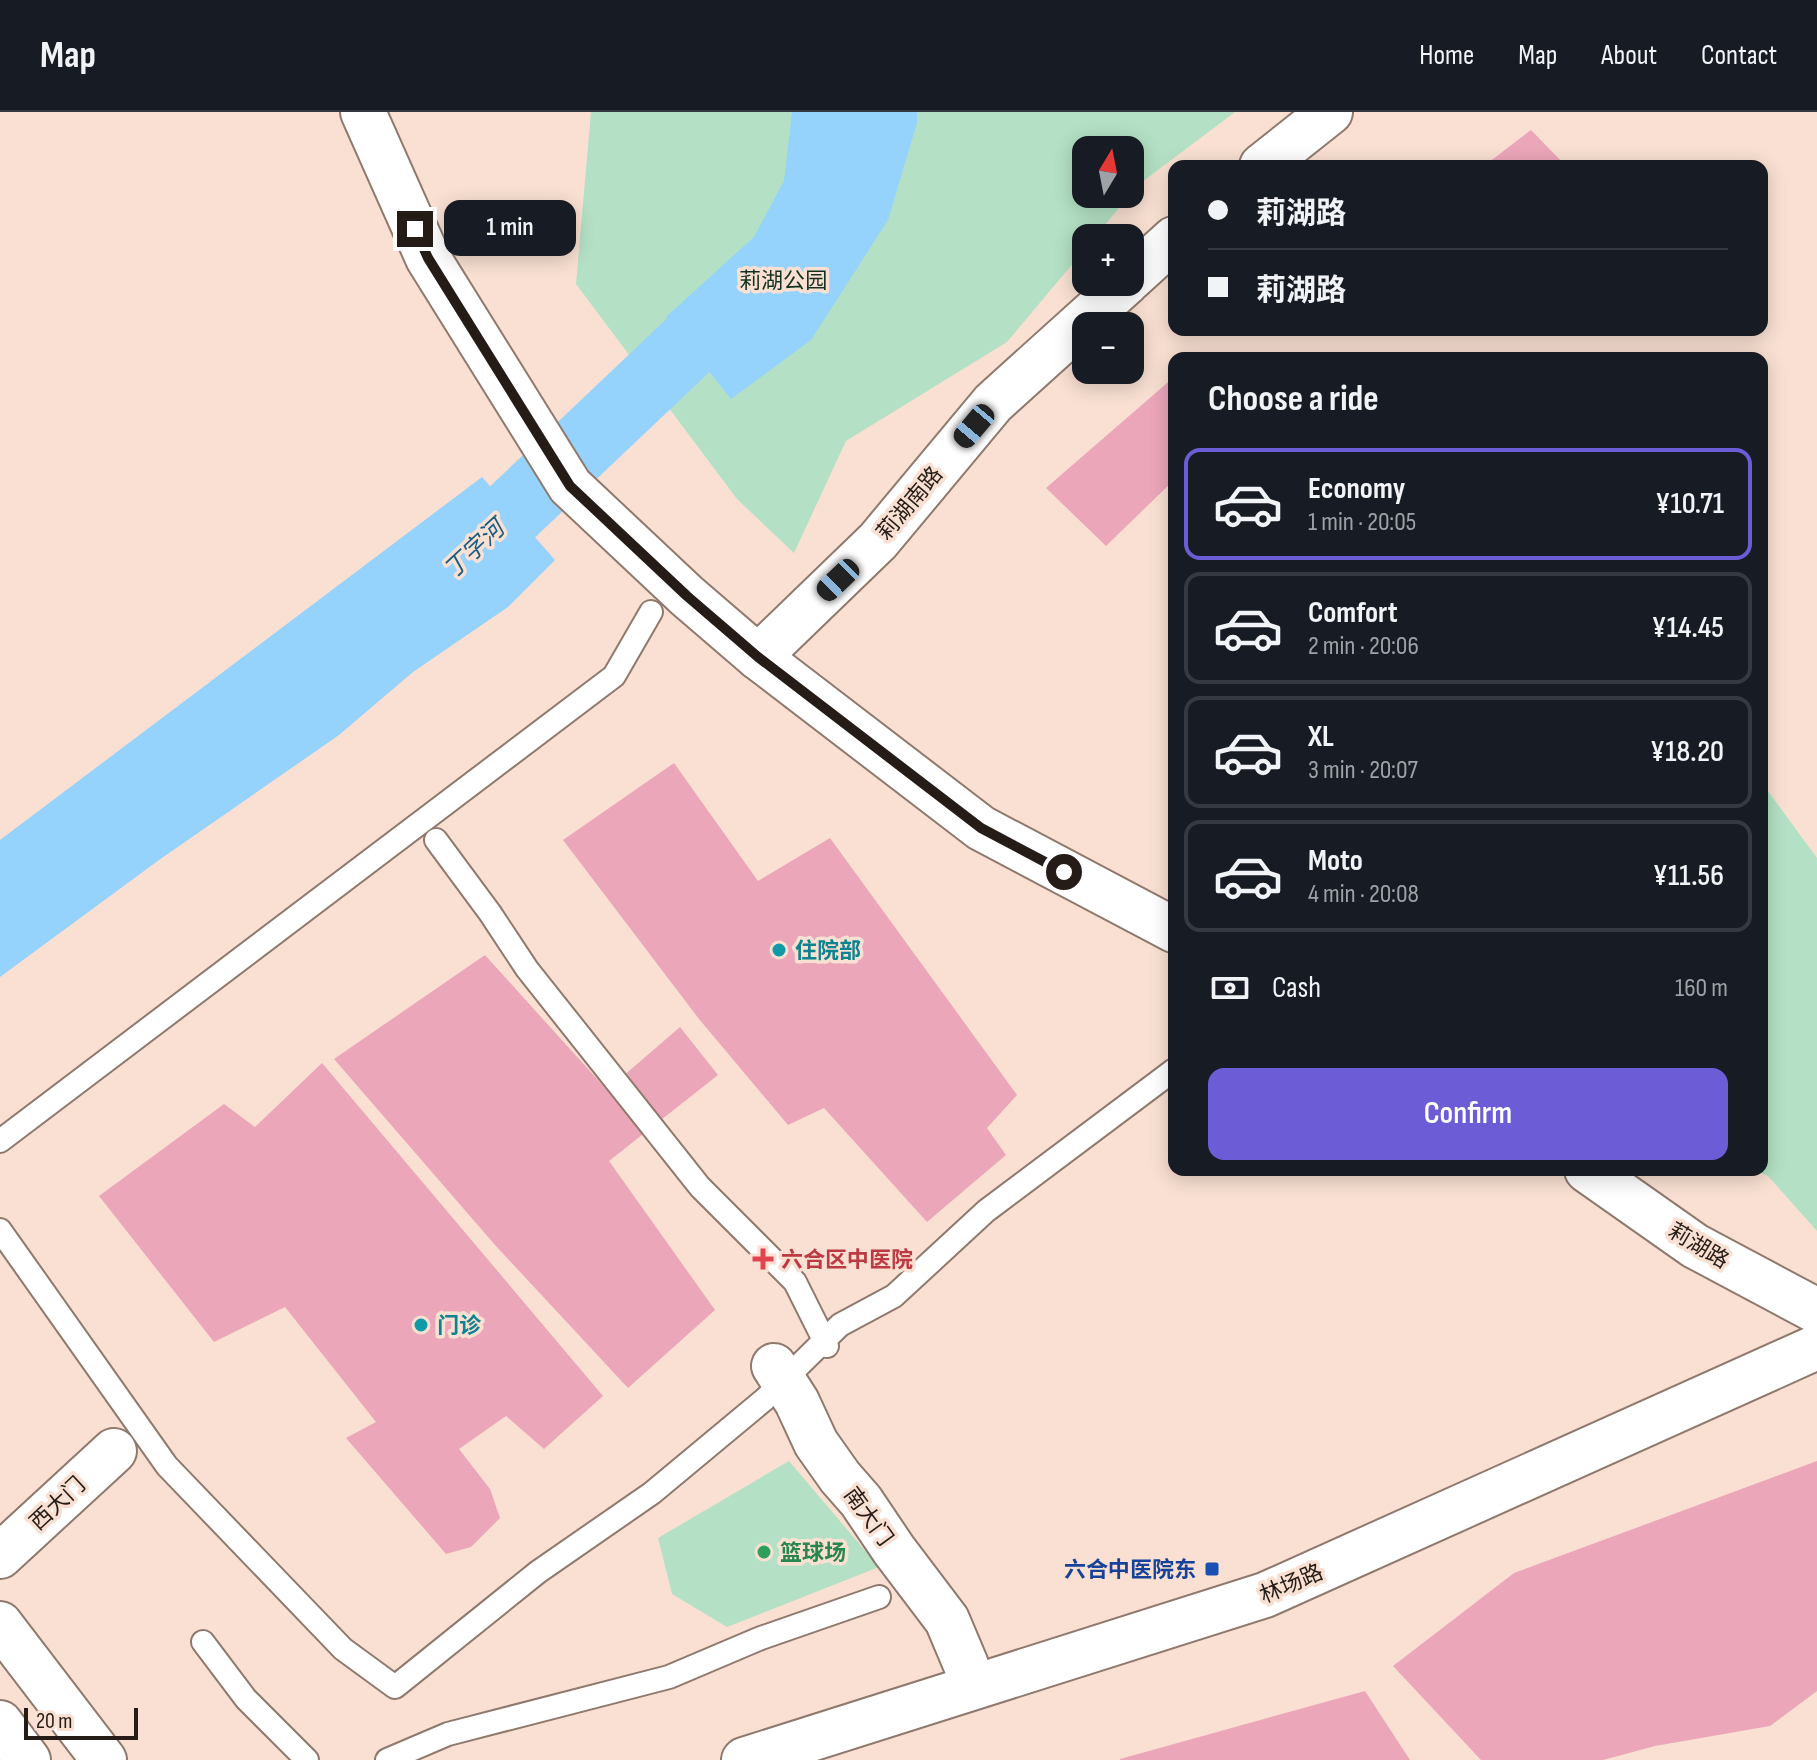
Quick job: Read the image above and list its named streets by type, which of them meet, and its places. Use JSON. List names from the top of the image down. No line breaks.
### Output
{"streets":{"street":["莉湖南路","莉湖路","西大门","南大门","林场路"]},"water":["丁字河"],"parks":["莉湖公园"],"places":{"other":["住院部","门诊","篮球场"],"health":["六合区中医院"],"transit":["六合中医院东"]},"scale_bar":"20 m","north":"top","page":{"header":"Map","nav":["Home","Map","About","Contact"],"map_buttons":["+","−"],"banner":["莉湖路","莉湖路"],"bubble":"1 min","heading":"Choose a ride","list":[{"name":"Economy","note":"1 min · 20:05","value":"¥10.71"},{"name":"Comfort","note":"2 min · 20:06","value":"¥14.45"},{"name":"XL","note":"3 min · 20:07","value":"¥18.20"},{"name":"Moto","note":"4 min · 20:08","value":"¥11.56"}],"pay":["Cash","160 m"],"buttons":"Confirm","scale":"20 m"}}
